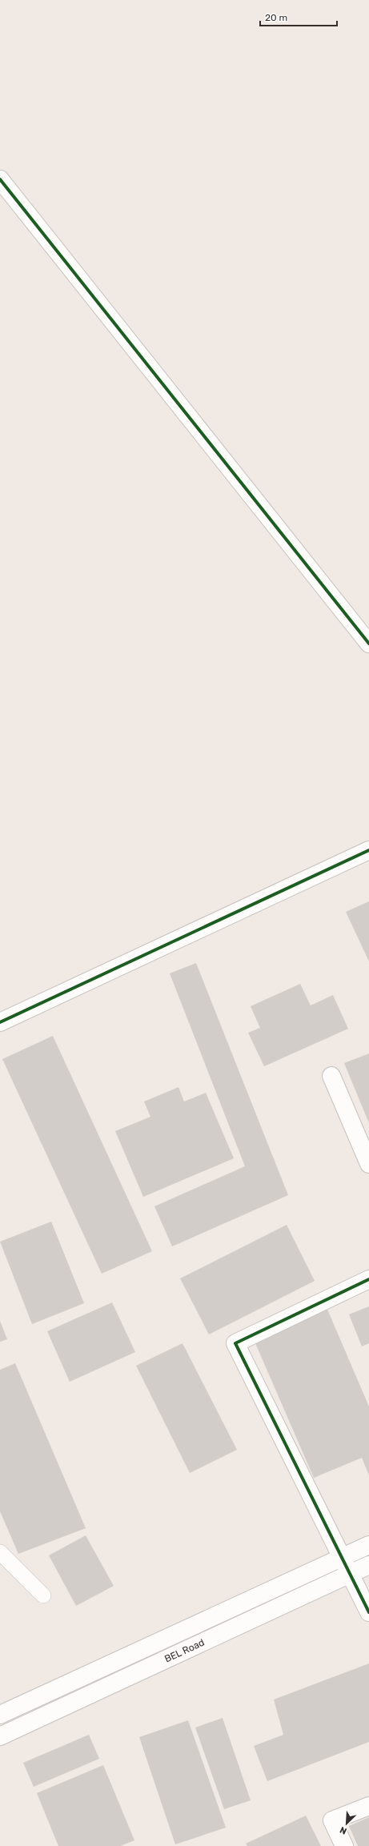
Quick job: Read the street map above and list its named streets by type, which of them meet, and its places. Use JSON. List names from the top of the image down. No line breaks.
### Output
{"streets":{"street":["BEL Road"]},"scale_bar":"20 m","north":"bottom left"}
